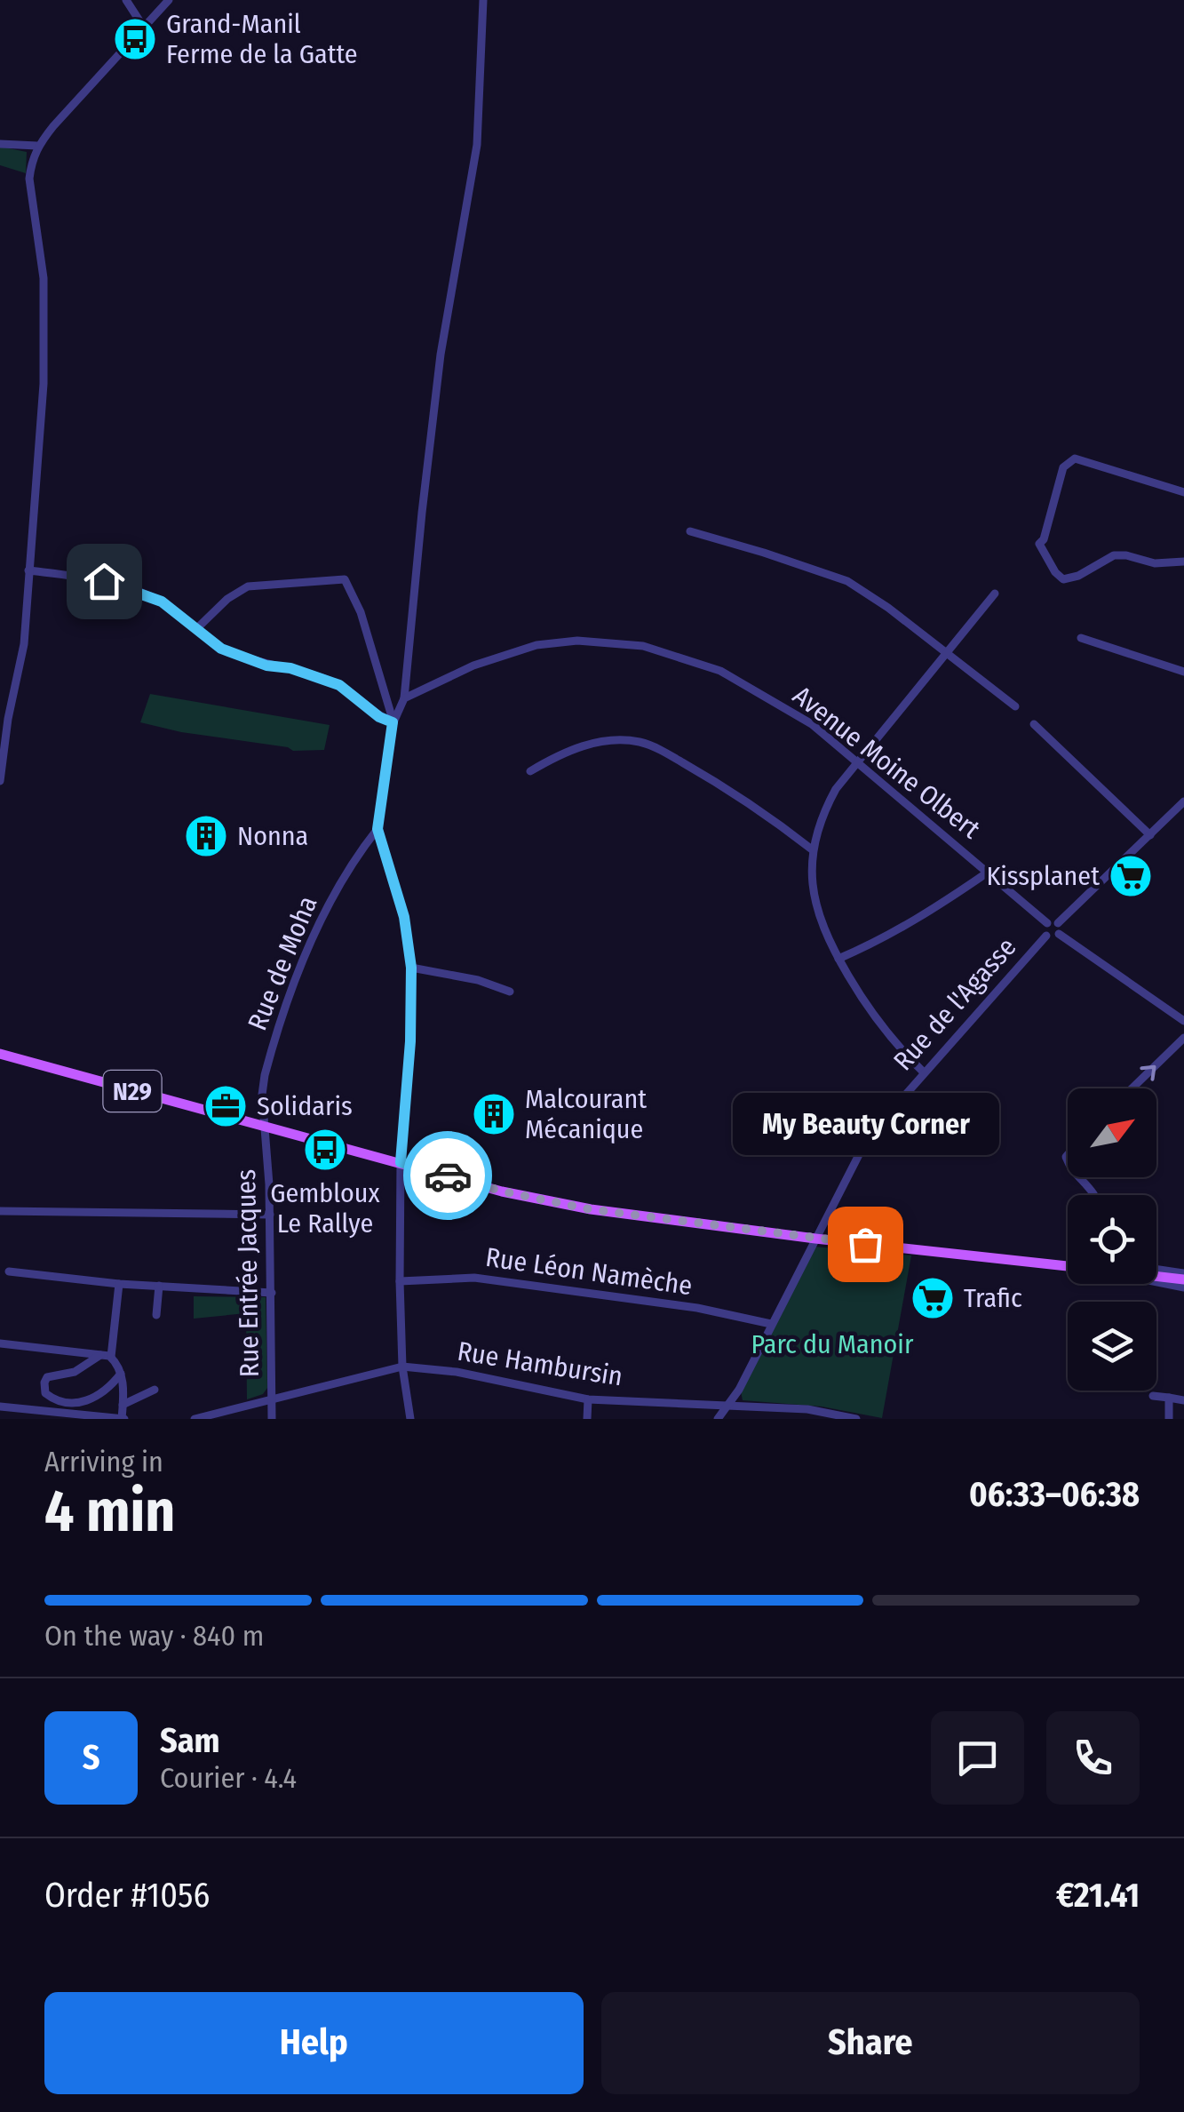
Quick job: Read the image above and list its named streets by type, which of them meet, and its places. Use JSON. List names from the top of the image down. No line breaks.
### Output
{"streets":{"main road":["N29"],"street":["Avenue Moine Olbert","Rue de Moha","Rue de l'Agasse","Rue Léon Namèche","Rue Entrée Jacques","Rue Hambursin"]},"crossings":[["Avenue Moine Olbert","Rue de l'Agasse"],["Rue de Moha","N29"],["Rue de Moha","Rue Entrée Jacques"],["Rue de l'Agasse","N29"],["Rue de l'Agasse","Rue Léon Namèche"],["Rue de l'Agasse","Rue Hambursin"],["N29","Rue Entrée Jacques"],["Rue Entrée Jacques","Rue Hambursin"]],"parks":["Parc du Manoir"],"places":{"bus stop":["Grand-Manil Ferme de la Gatte","Gembloux Le Rallye"],"building":["Nonna","Malcourant Mécanique"],"supermarket":["Kissplanet","Trafic"],"office":["Solidaris"],"other":["My Beauty Corner"]},"north":"top right","page":{"bubble":"My Beauty Corner","heading":["4 min","Arriving in","06:33–06:38"],"panel":["Sam","Courier · 4.4","Order #1056","€21.41"],"bar":"On the way · 840 m","round":"S","buttons":["Help","Share"]}}
